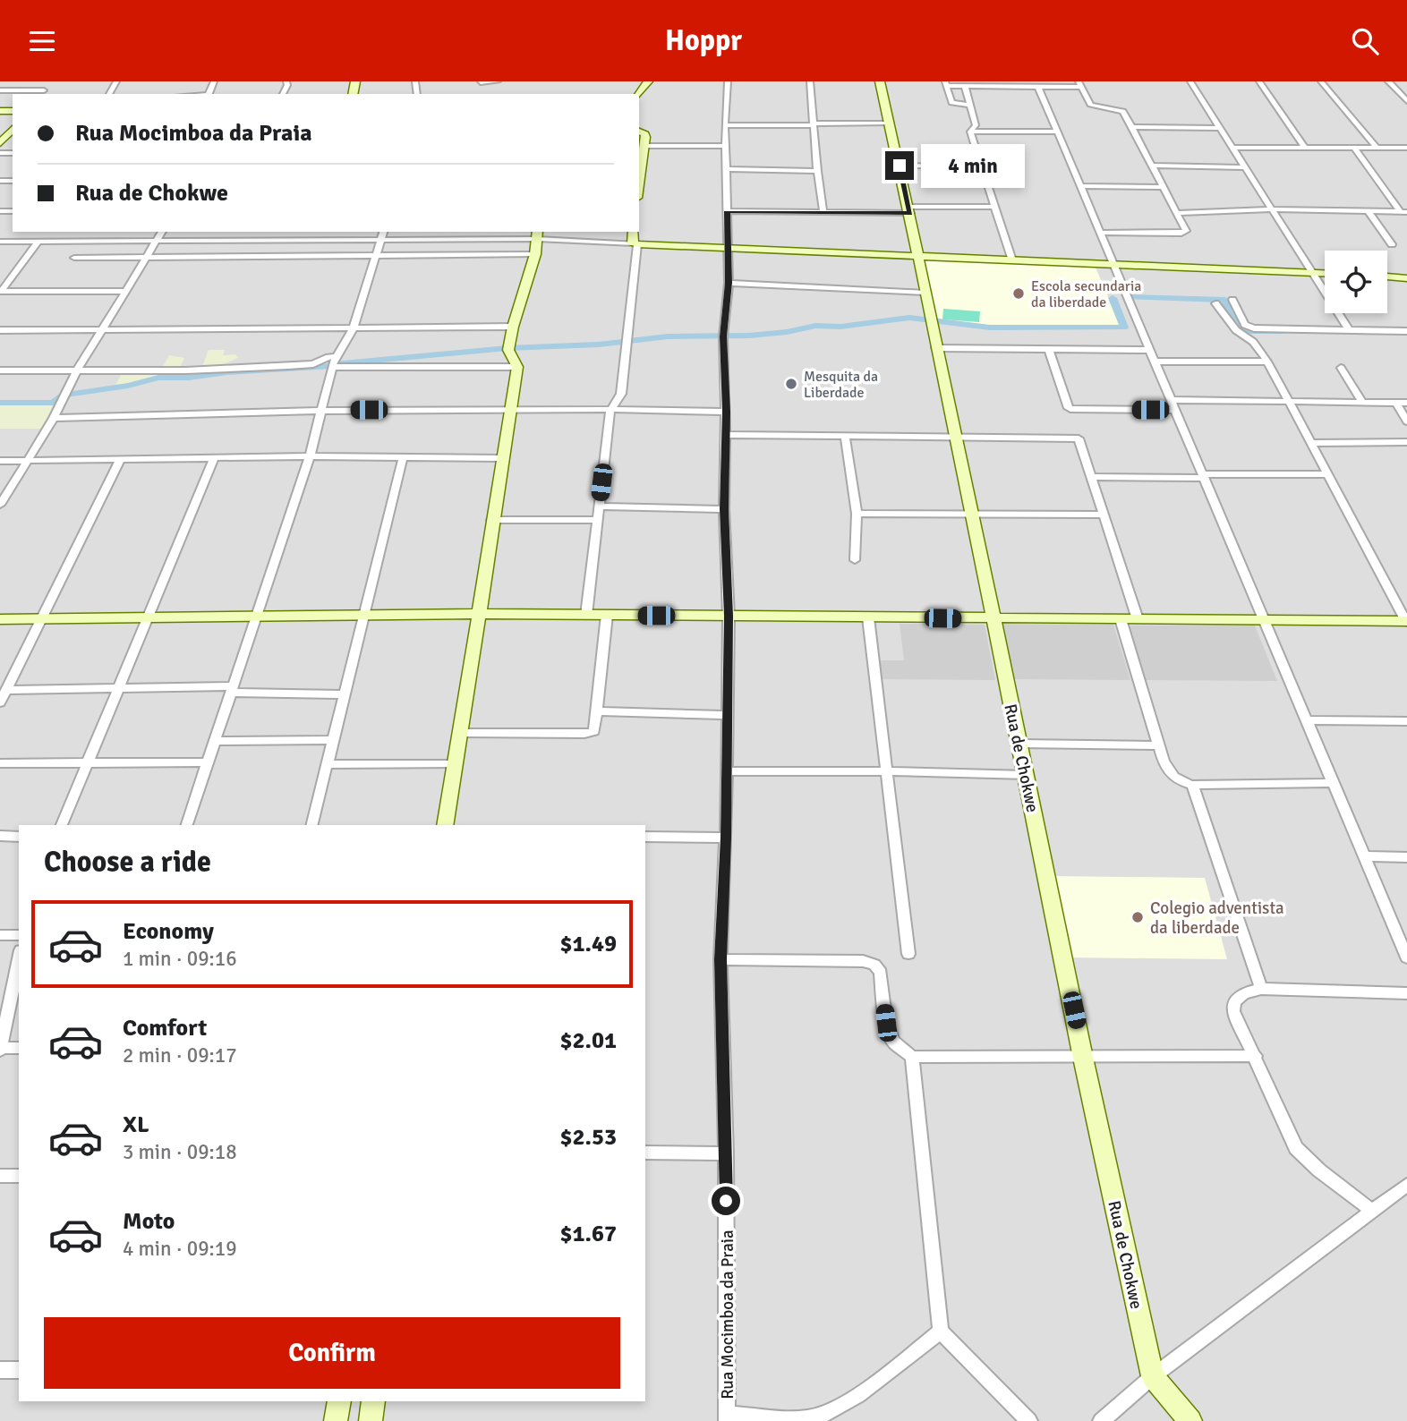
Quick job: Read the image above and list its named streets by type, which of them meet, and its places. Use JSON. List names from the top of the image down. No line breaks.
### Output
{"streets":{"street":["Rua de Chokwe","Rua Mocimboa da Praia"]},"places":["Escola secundaria da liberdade","Mesquita da Liberdade","Colegio adventista da liberdade"],"page":{"header":"Hoppr","banner":["Rua Mocimboa da Praia","Rua de Chokwe"],"bubble":"4 min","heading":"Choose a ride","list":[{"name":"Economy","note":"1 min · 09:16","value":"$1.49"},{"name":"Comfort","note":"2 min · 09:17","value":"$2.01"},{"name":"XL","note":"3 min · 09:18","value":"$2.53"},{"name":"Moto","note":"4 min · 09:19","value":"$1.67"}],"buttons":"Confirm"}}
